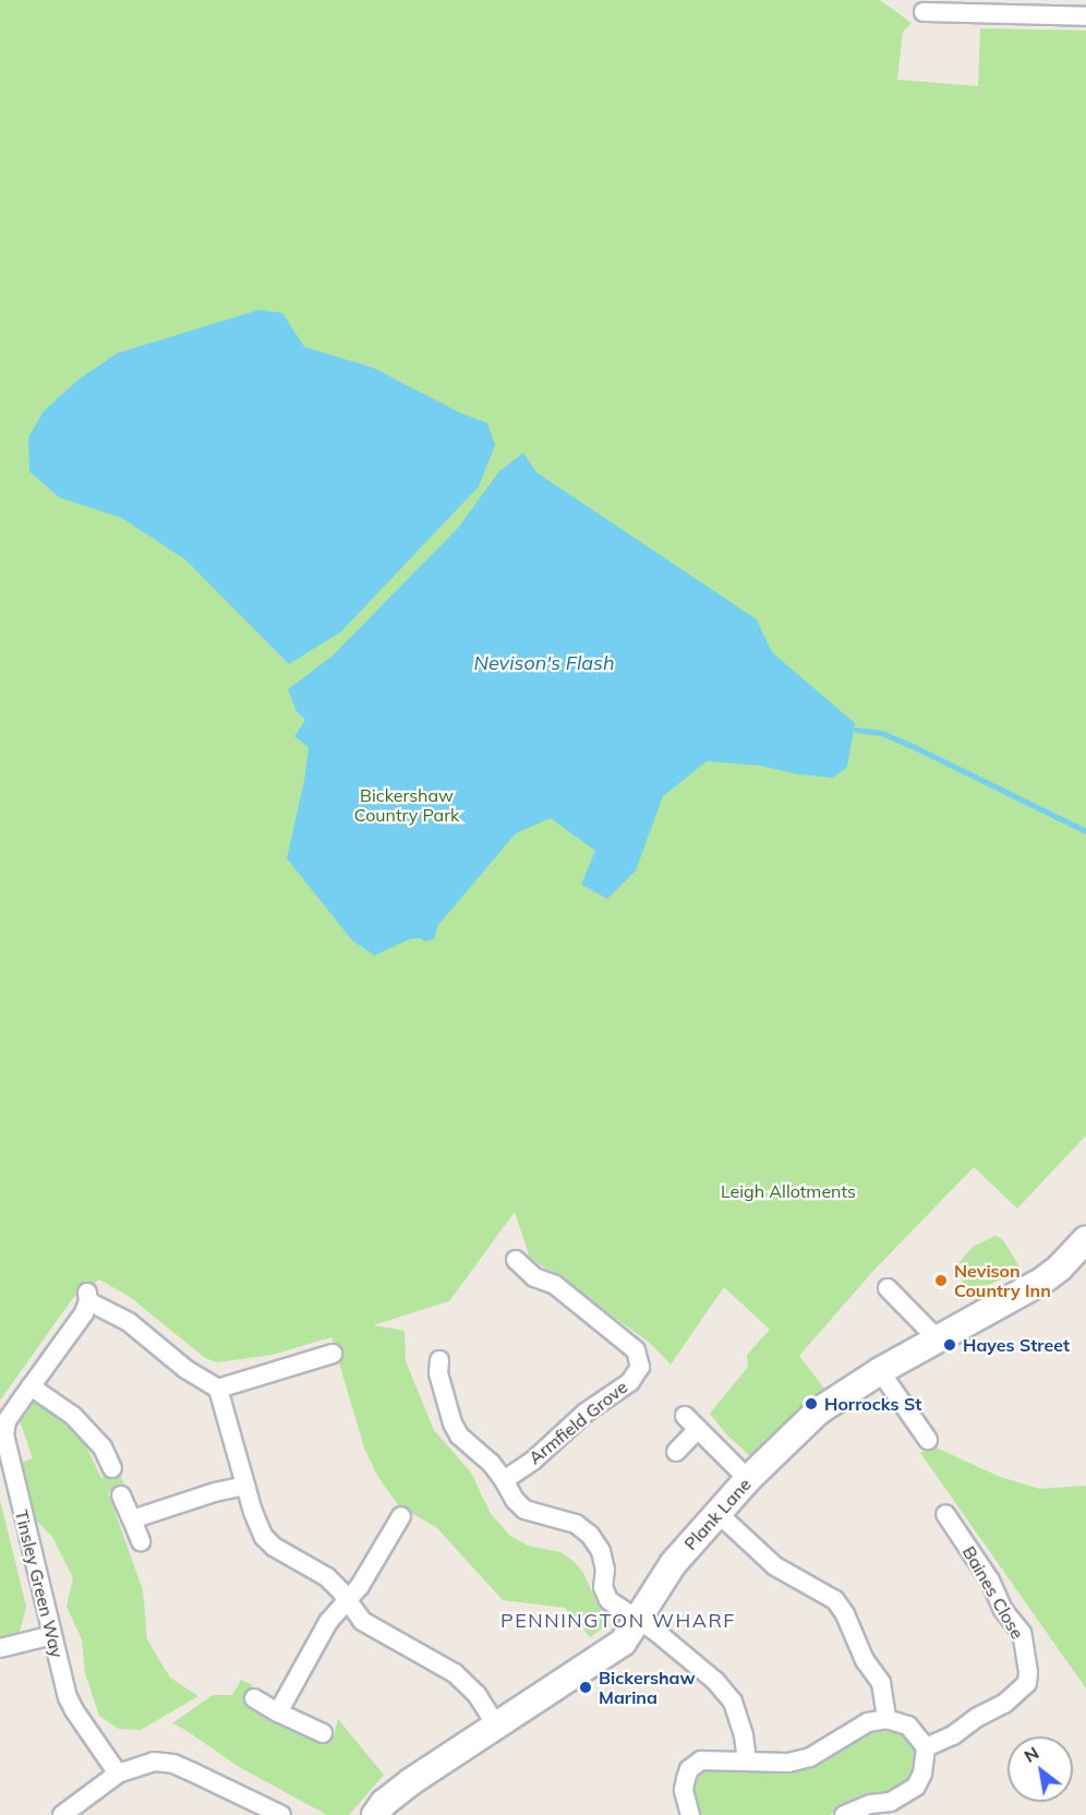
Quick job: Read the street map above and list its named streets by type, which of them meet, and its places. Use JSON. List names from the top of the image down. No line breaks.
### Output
{"streets":{"street":["Armfield Grove","Plank Lane","Tinsley Green Way","Baines Close"]},"districts":["PENNINGTON WHARF"],"water":["Nevison's Flash"],"parks":["Bickershaw Country Park","Leigh Allotments"],"places":["Nevison Country Inn","Hayes Street","Horrocks St","Bickershaw Marina"],"north":"top left"}
